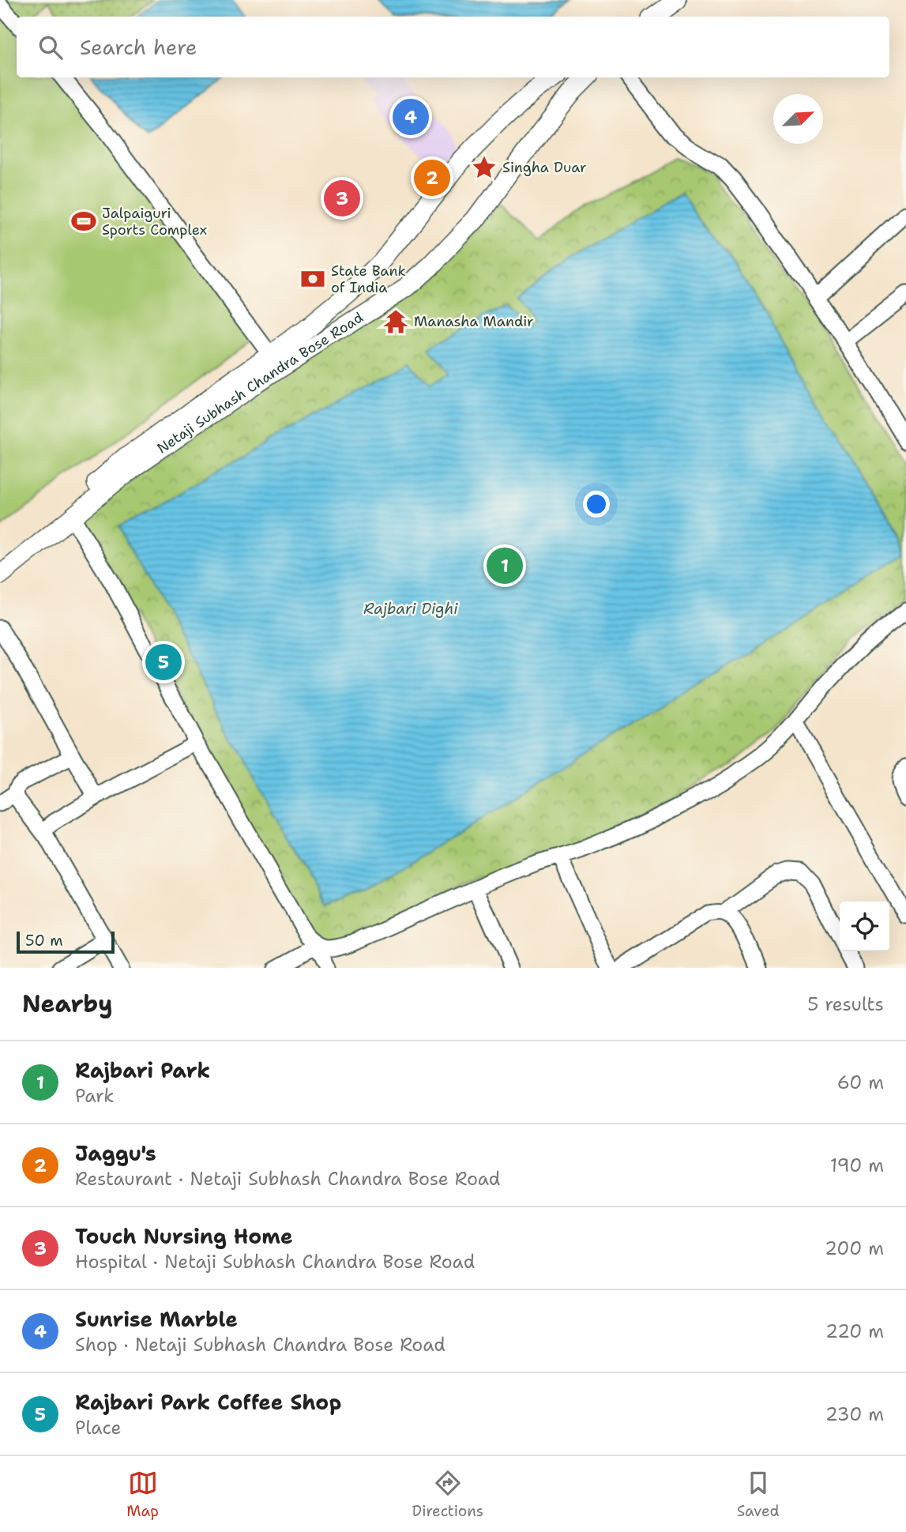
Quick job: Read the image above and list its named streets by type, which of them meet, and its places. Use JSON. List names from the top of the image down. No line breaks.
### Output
{"streets":{"street":["Netaji Subhash Chandra Bose Road"]},"water":["Rajbari Dighi"],"places":{"place":["Singha Duar"],"sports":["Jalpaiguri Sports Complex"],"bank":["State Bank of India"],"temple":["Manasha Mandir"]},"scale_bar":"50 m","north":"top right","page":{"search":"Search here","pins":["4","2","3","1","5"],"scale":"50 m","heading":["Nearby","5 results"],"list":[{"mark":"1","name":"Rajbari Park","note":"Park","value":"60 m"},{"mark":"2","name":"Jaggu's","note":"Restaurant · Netaji Subhash Chandra Bose Road","value":"190 m"},{"mark":"3","name":"Touch Nursing Home","note":"Hospital · Netaji Subhash Chandra Bose Road","value":"200 m"},{"mark":"4","name":"Sunrise Marble","note":"Shop · Netaji Subhash Chandra Bose Road","value":"220 m"},{"mark":"5","name":"Rajbari Park Coffee Shop","note":"Place","value":"230 m"}],"nav":["Map","Directions","Saved"]}}
